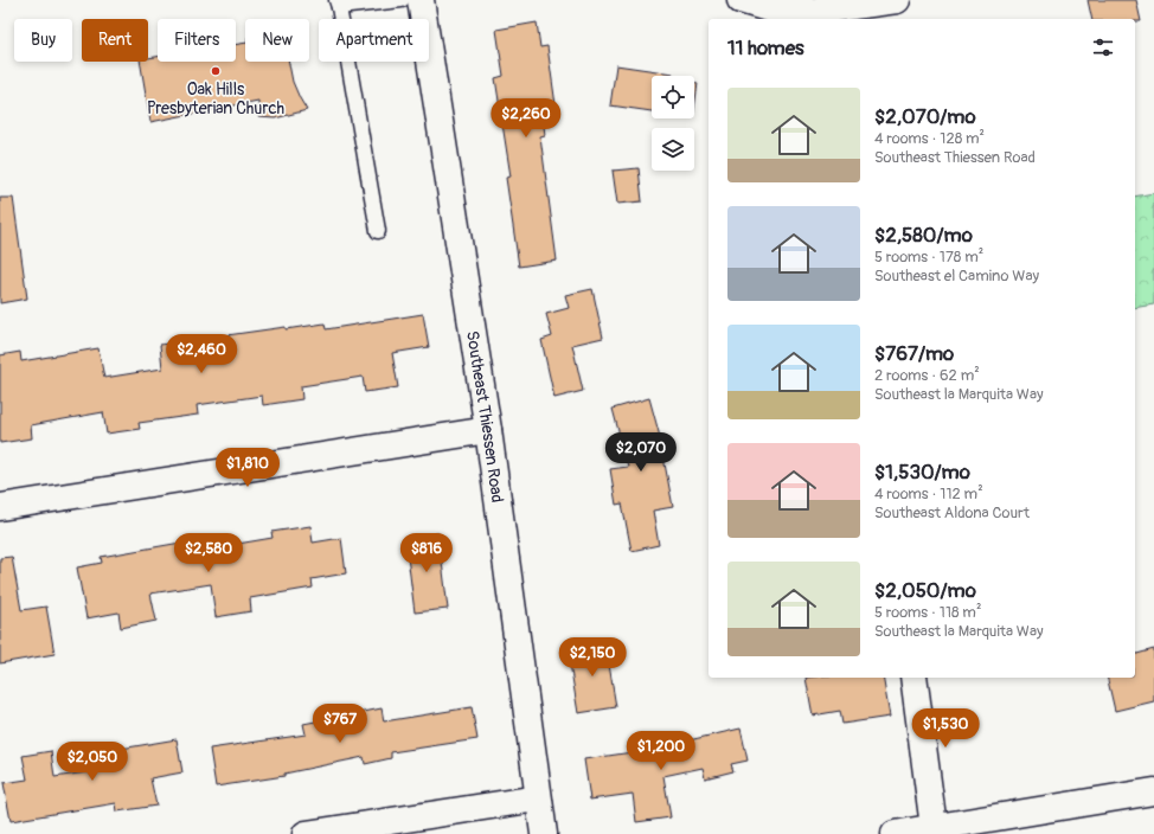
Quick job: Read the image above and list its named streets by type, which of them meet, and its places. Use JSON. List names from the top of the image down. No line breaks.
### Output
{"streets":{"street":["Southeast Thiessen Road"]},"places":["Oak Hills Presbyterian Church"],"page":{"chip":["Buy","Rent","Filters","New","Apartment"],"heading":"11 homes","list":[{"name":"$2,070/mo","note":"4 rooms · 128 m² · Southeast Thiessen Road"},{"name":"$2,580/mo","note":"5 rooms · 178 m² · Southeast el Camino Way"},{"name":"$767/mo","note":"2 rooms · 62 m² · Southeast la Marquita Way"},{"name":"$1,530/mo","note":"4 rooms · 112 m² · Southeast Aldona Court"},{"name":"$2,050/mo","note":"5 rooms · 118 m² · Southeast la Marquita Way"}],"price":["$2,260","$2,460","$2,070","$1,810","$2,580","$816","$2,150","$767","$1,530","$1,200","$2,050"]}}
